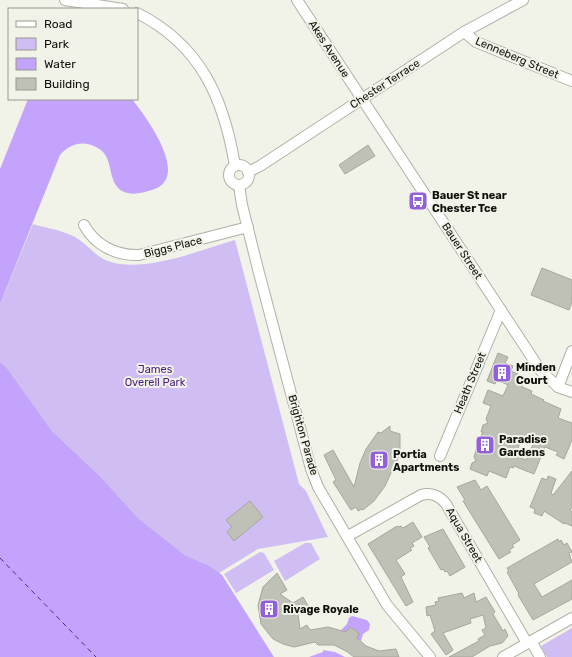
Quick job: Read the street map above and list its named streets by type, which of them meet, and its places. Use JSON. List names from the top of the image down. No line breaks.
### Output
{"streets":{"street":["Akes Avenue","Lenneberg Street","Chester Terrace","Biggs Place","Bauer Street","Heath Street","Brighton Parade","Aqua Street"]},"crossings":[["Akes Avenue","Chester Terrace"],["Akes Avenue","Bauer Street"],["Lenneberg Street","Chester Terrace"],["Chester Terrace","Bauer Street"],["Chester Terrace","Brighton Parade"],["Biggs Place","Brighton Parade"],["Bauer Street","Heath Street"],["Brighton Parade","Aqua Street"]],"parks":["James Overell Park"],"places":{"bus stop":["Bauer St near Chester Tce"],"building":["Minden Court","Paradise Gardens","Portia Apartments","Rivage Royale"]},"legend":["Road","Park","Water","Building"]}
